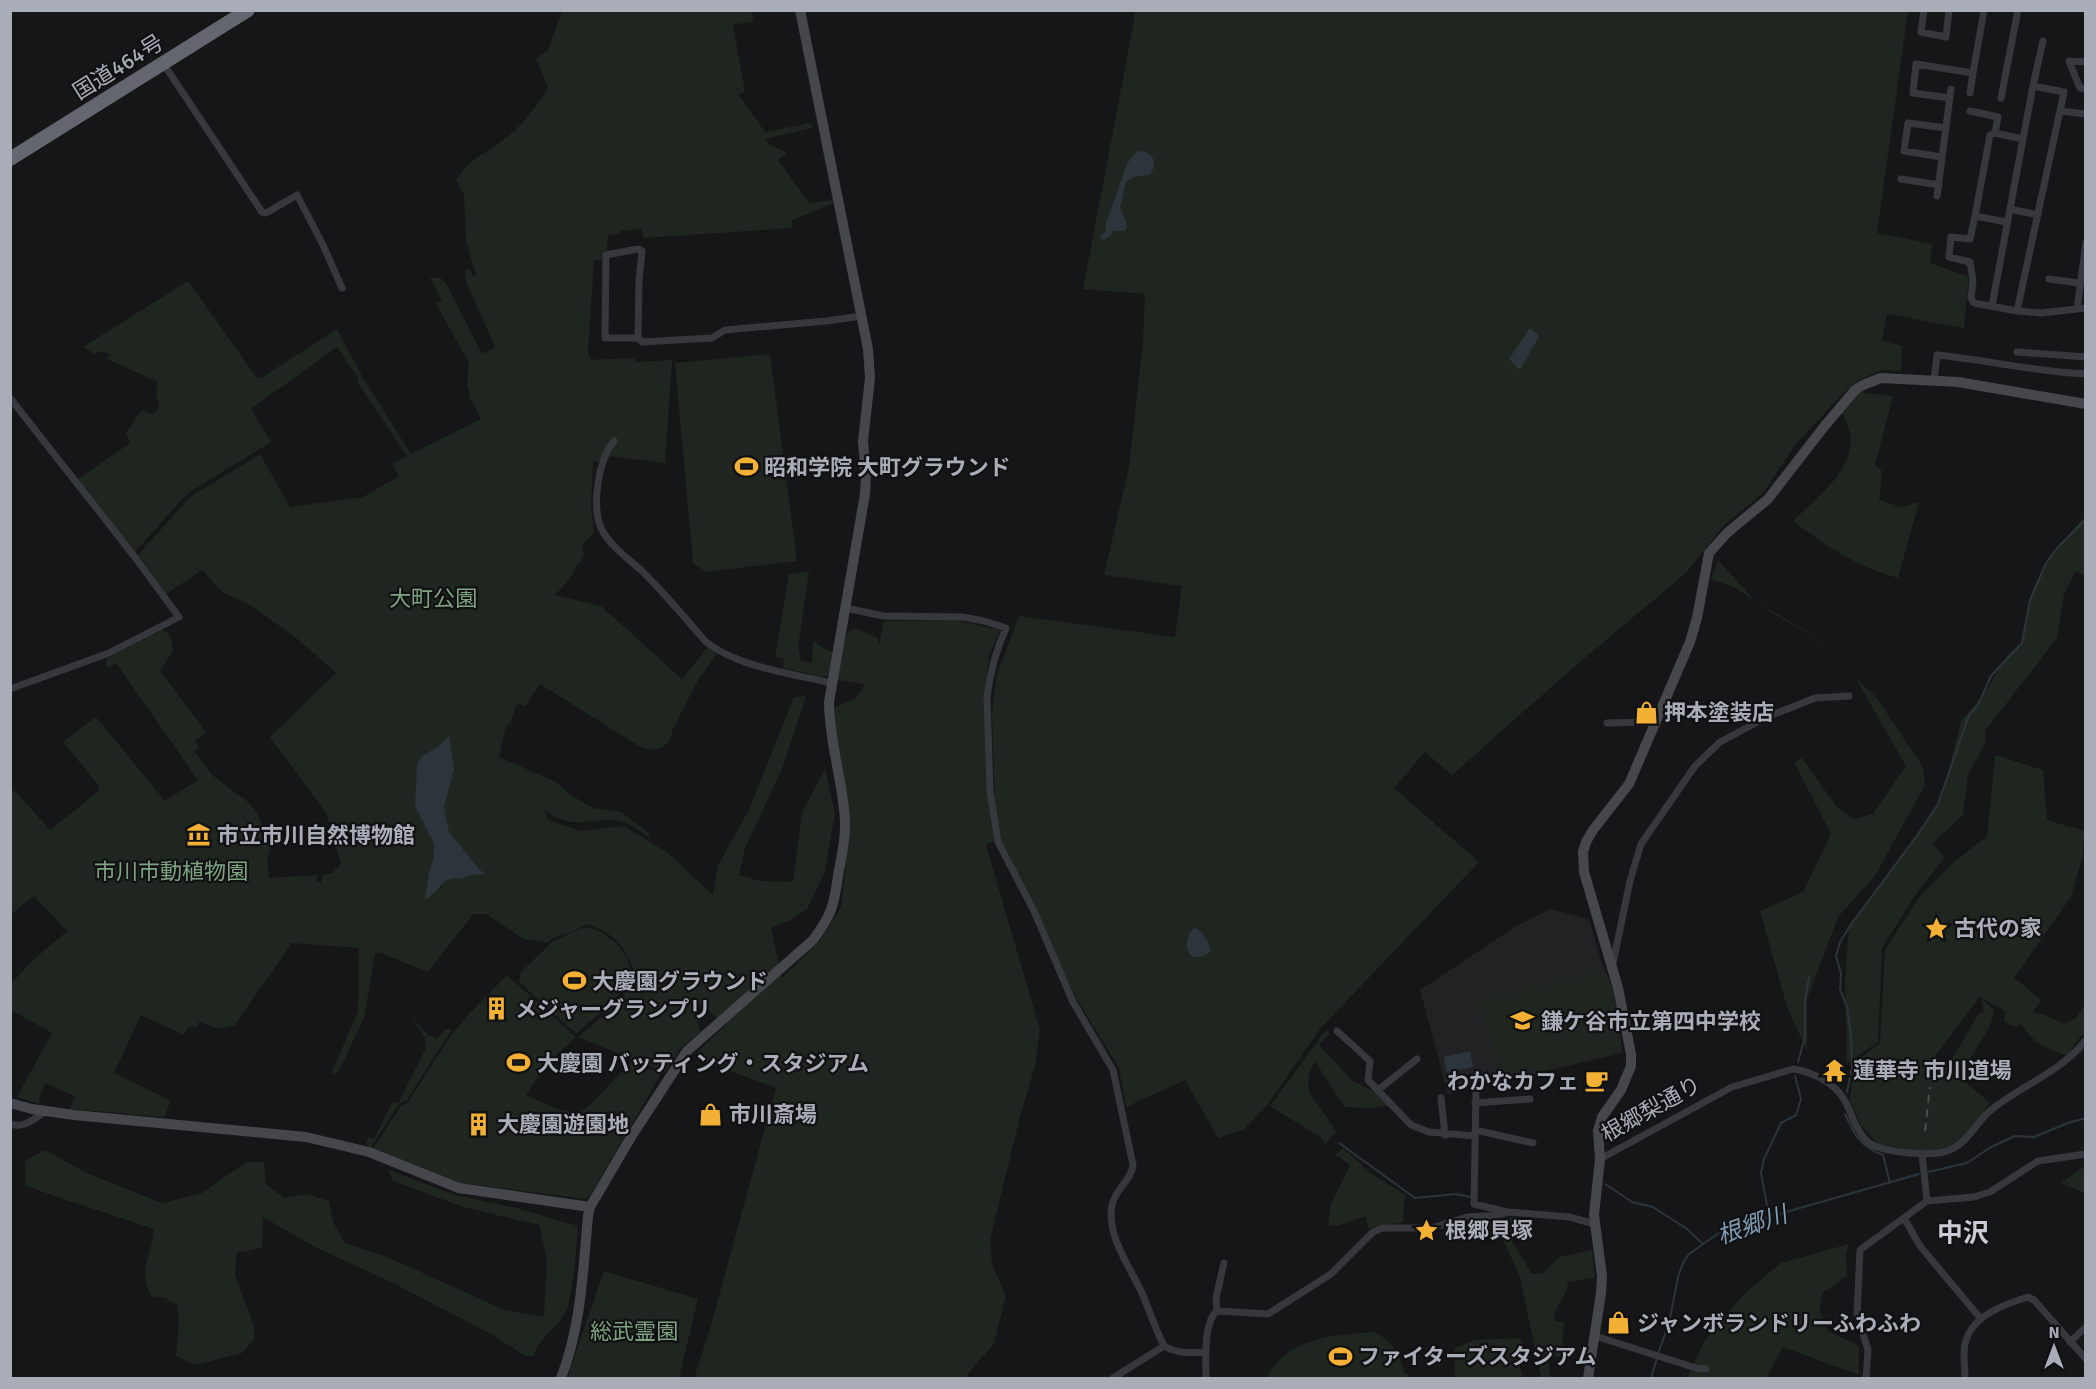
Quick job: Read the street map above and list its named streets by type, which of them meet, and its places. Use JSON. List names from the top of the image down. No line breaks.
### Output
{"streets":{"highway":["国道464号"],"street":["根郷梨通り"]},"districts":["中沢"],"water":["根郷川"],"parks":["大町公園","市川市動植物園","総武霊園"],"places":{"sports":["昭和学院 大町グラウンド","大慶園グラウンド","大慶園 バッティング・スタジアム","ファイターズスタジアム"],"shop":["押本塗装店","市川斎場","ジャンボランドリーふわふわ"],"museum":["市立市川自然博物館"],"place":["古代の家","根郷貝塚"],"building":["メジャーグランプリ","大慶園遊園地"],"school or university":["鎌ケ谷市立第四中学校"],"temple":["蓮華寺 市川道場"],"cafe":["わかなカフェ"]},"north":"top"}
